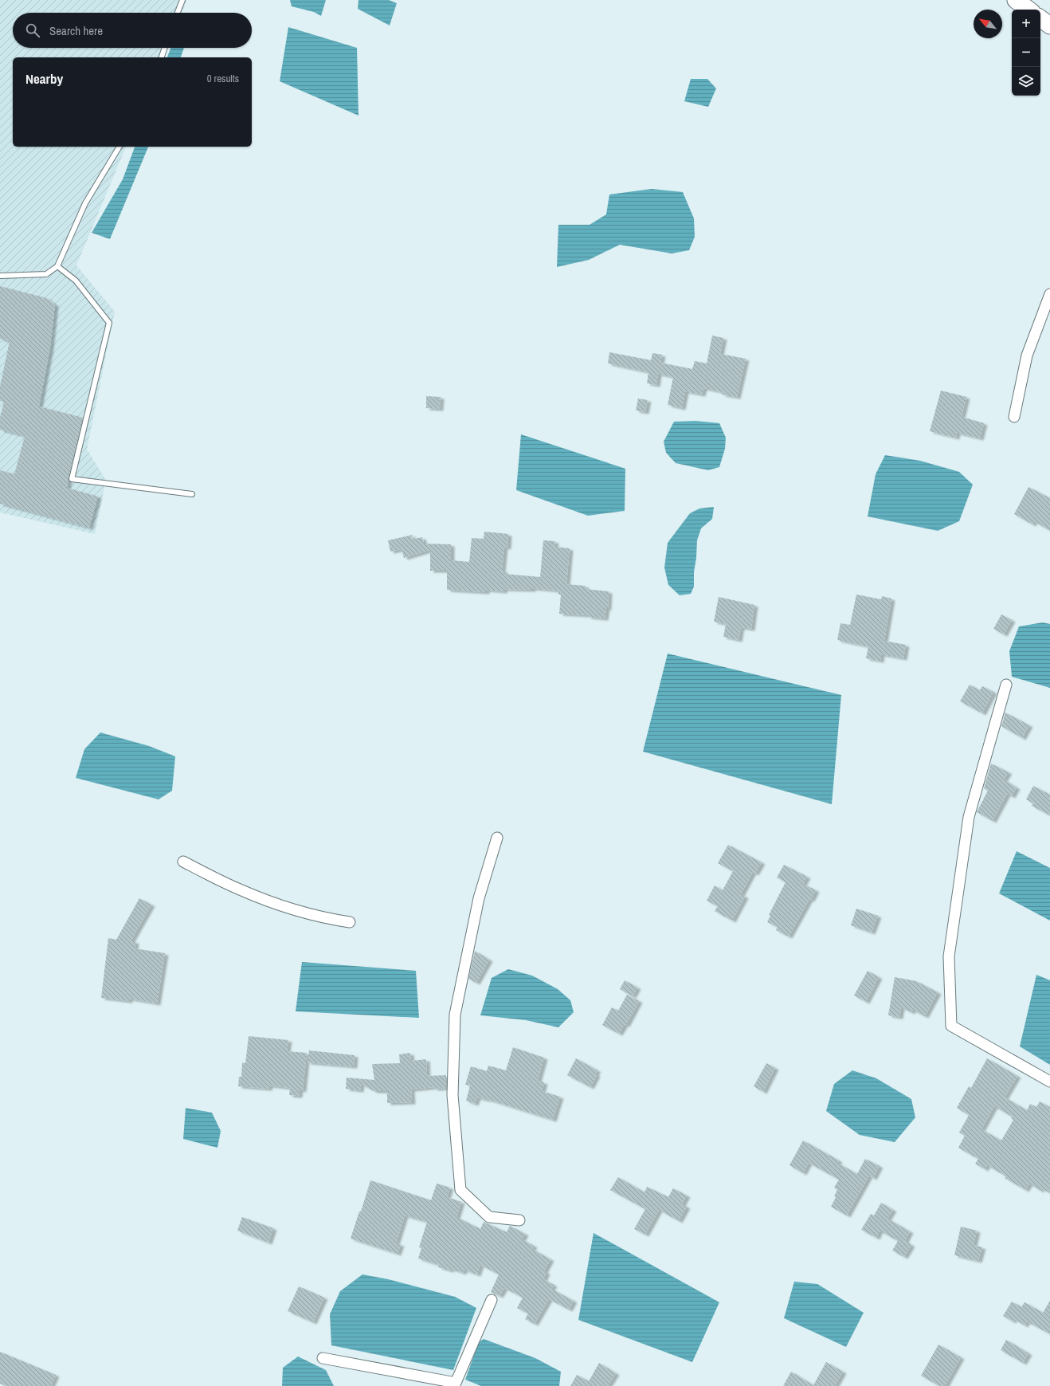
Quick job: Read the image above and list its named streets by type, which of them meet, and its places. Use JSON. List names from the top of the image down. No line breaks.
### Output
{"north":"top left","page":{"map_buttons":["+","−"],"search":"Search here","heading":["Nearby","0 results"]}}
